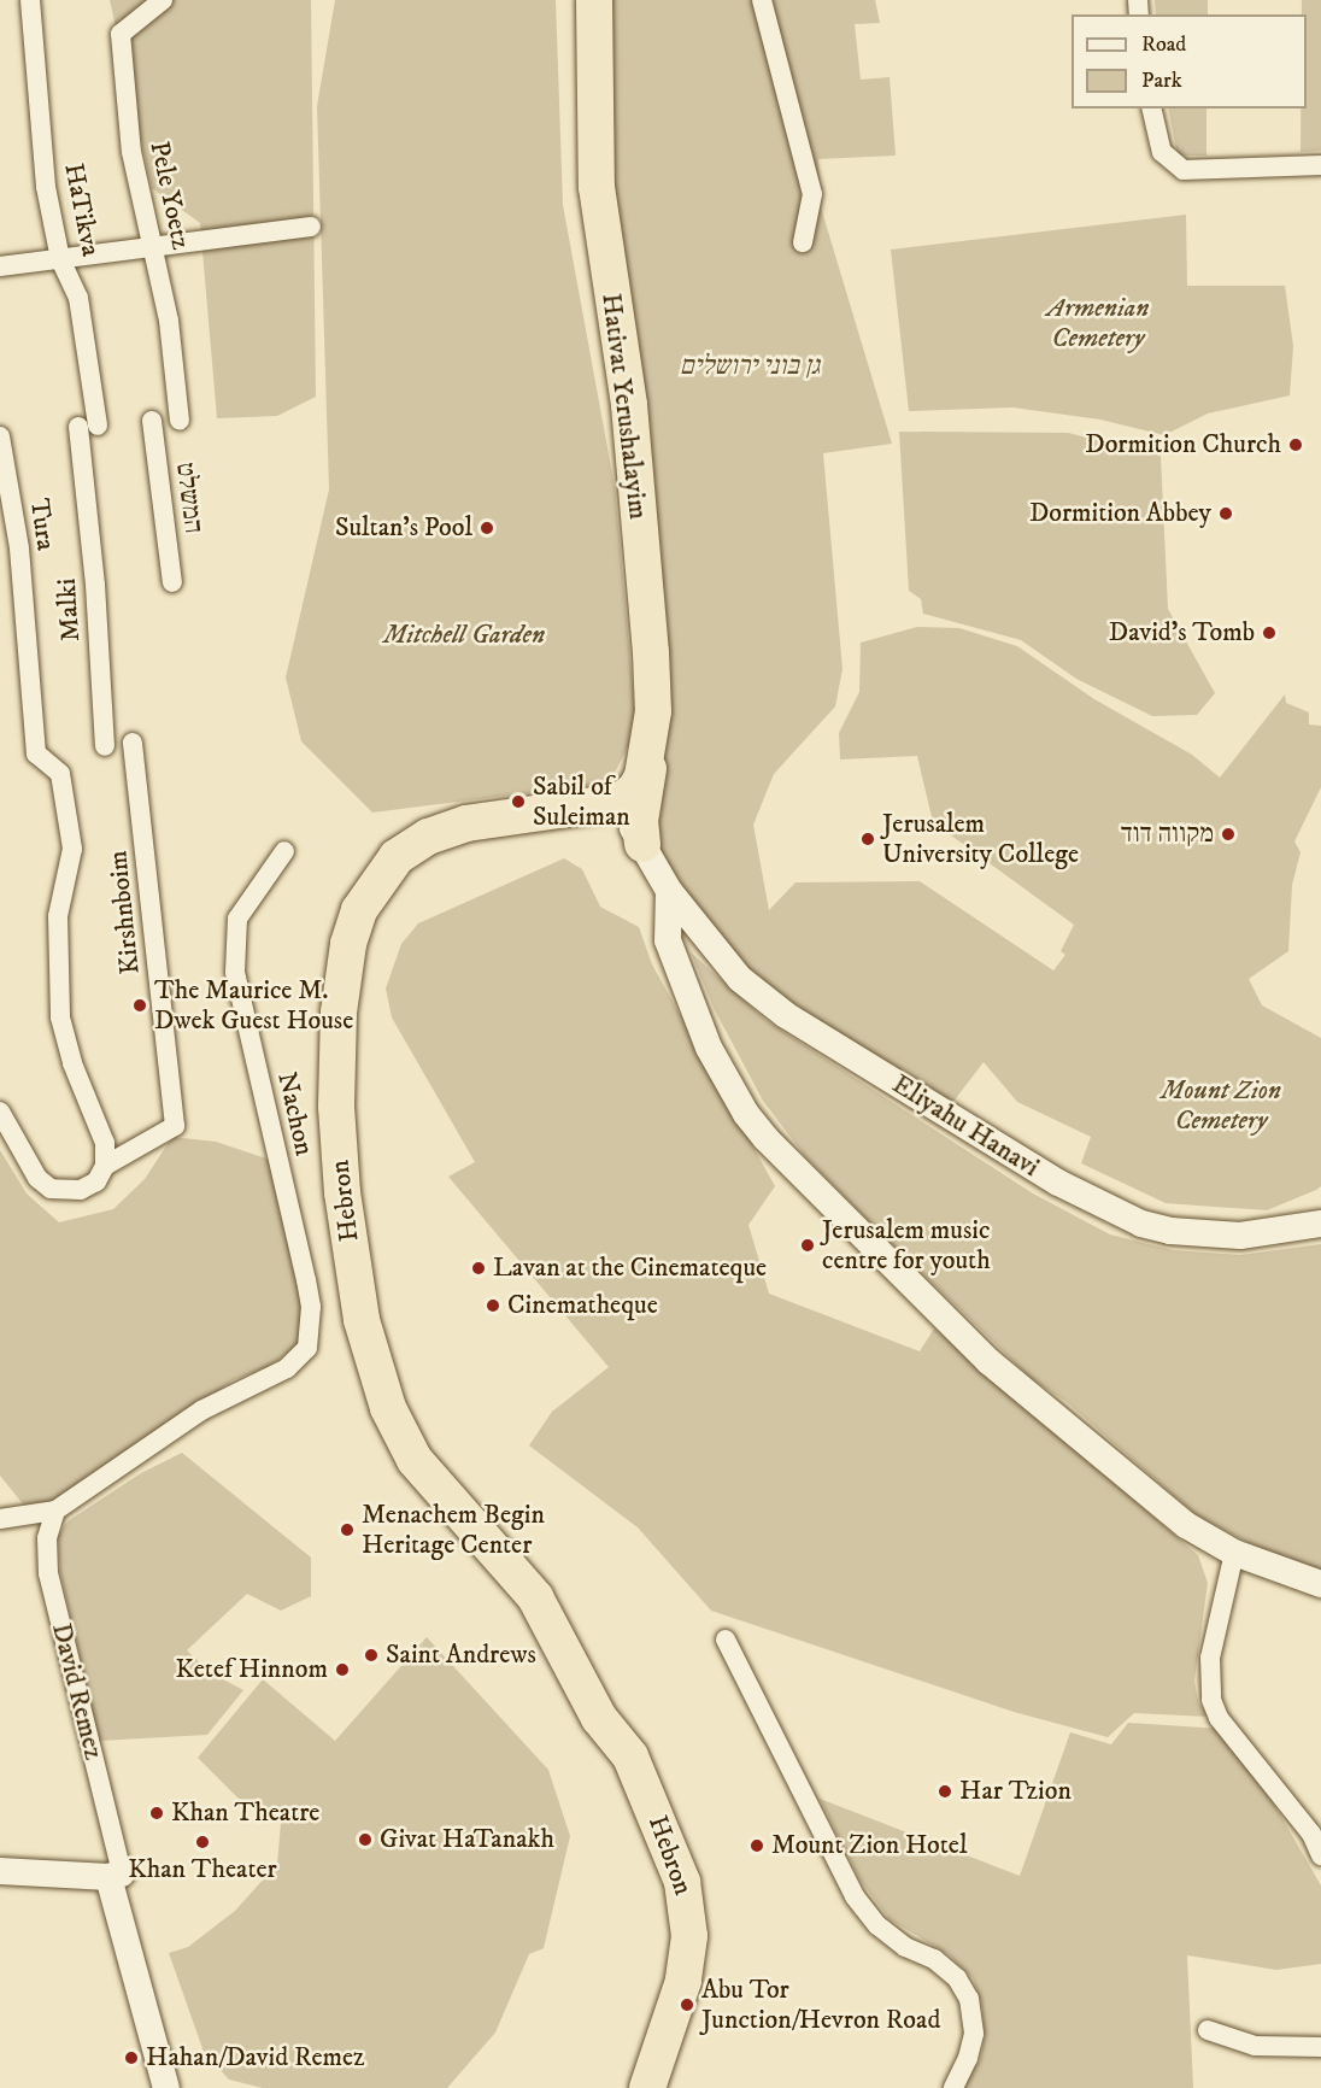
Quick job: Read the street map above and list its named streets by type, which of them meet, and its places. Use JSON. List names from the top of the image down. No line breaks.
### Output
{"streets":{"highway":["Hativat Yerushalayim","Hebron"],"street":["Pele Yoetz","HaTikva","המשלט","Tura","Malki","Kirshnboim","Nachon","Eliyahu Hanavi","David Remez"]},"crossings":[["HaTikva","Malki"],["Hativat Yerushalayim","Eliyahu Hanavi"],["Hativat Yerushalayim","Hebron"],["Tura","Kirshnboim"],["Nachon","David Remez"],["Eliyahu Hanavi","Hebron"]],"parks":["Armenian Cemetery","גן בוני ירושלים","Mitchell Garden","Mount Zion Cemetery"],"places":["Dormition Church","Dormition Abbey","Sultan's Pool","David's Tomb","Sabil of Suleiman","מקווה דוד","Jerusalem University College","The Maurice M. Dwek Guest House","Jerusalem music centre for youth","Lavan at the Cinemateque","Cinematheque","Menachem Begin Heritage Center","Saint Andrews","Ketef Hinnom","Har Tzion","Khan Theatre","Givat HaTanakh","Khan Theater","Mount Zion Hotel","Abu Tor Junction/Hevron Road","Hahan/David Remez"],"legend":["Road","Park"]}
